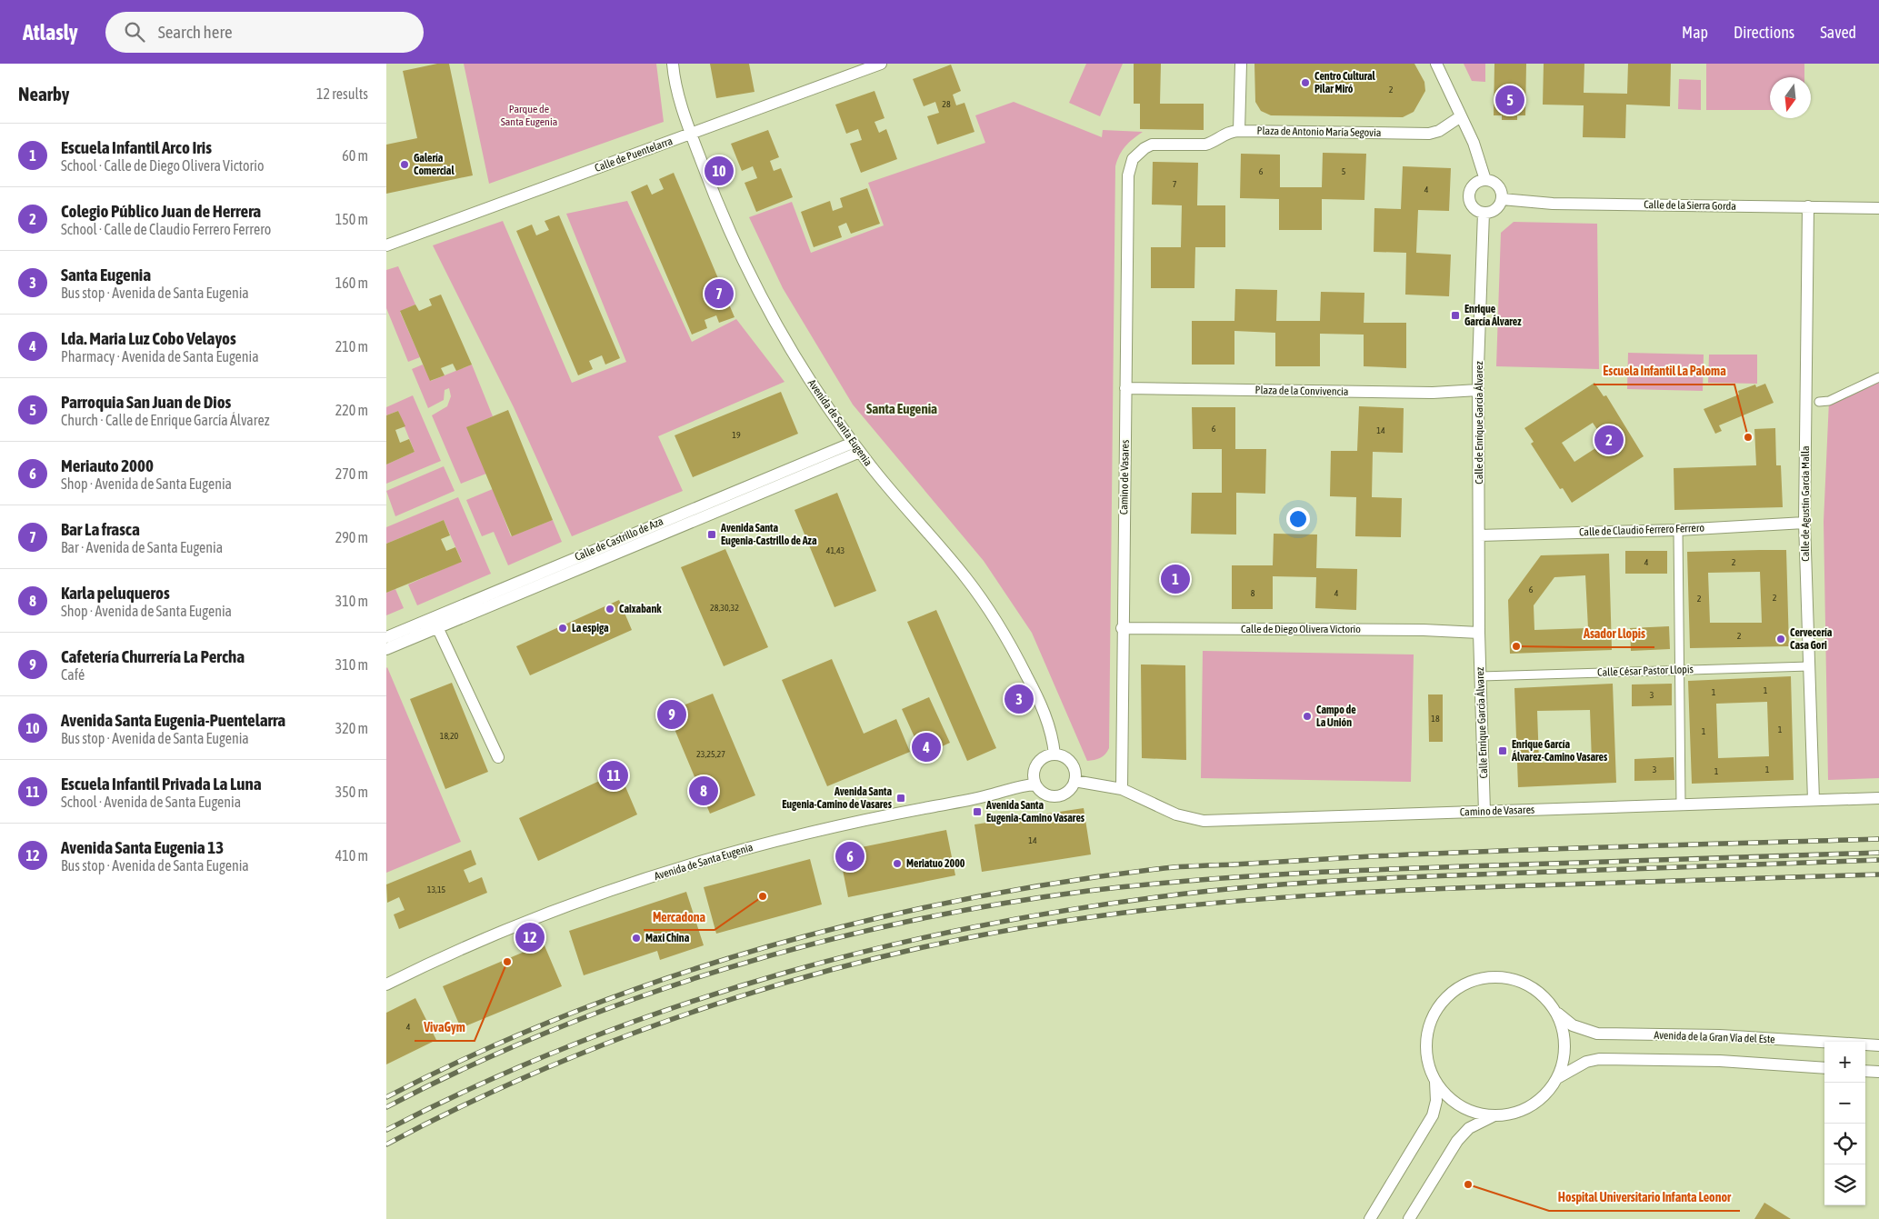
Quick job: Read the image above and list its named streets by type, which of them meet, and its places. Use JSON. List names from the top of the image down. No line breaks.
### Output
{"streets":{"street":["Plaza de Antonio María Segovia","Calle de Puentelarra","Calle de la Sierra Gorda","Plaza de la Convivencia","Avenida de Santa Eugenia","Calle de Enrique García Álvarez","Camino de Vasares","Calle de Agustín García Malla","Calle de Claudio Ferrero Ferrero","Calle de Castrillo de Aza","Calle de Diego Olivera Victorio","Calle César Pastor Llopis","Calle Enrique García Álvarez","Avenida de la Gran Vía del Este"]},"crossings":[["Plaza de Antonio María Segovia","Camino de Vasares"],["Calle de Puentelarra","Avenida de Santa Eugenia"],["Calle de la Sierra Gorda","Calle de Enrique García Álvarez"],["Calle de la Sierra Gorda","Calle de Agustín García Malla"],["Plaza de la Convivencia","Calle de Enrique García Álvarez"],["Plaza de la Convivencia","Camino de Vasares"],["Avenida de Santa Eugenia","Camino de Vasares"],["Avenida de Santa Eugenia","Calle de Castrillo de Aza"],["Calle de Enrique García Álvarez","Calle de Claudio Ferrero Ferrero"],["Calle de Enrique García Álvarez","Calle de Diego Olivera Victorio"],["Calle de Enrique García Álvarez","Calle Enrique García Álvarez"],["Camino de Vasares","Calle de Agustín García Malla"],["Camino de Vasares","Calle de Diego Olivera Victorio"],["Camino de Vasares","Calle Enrique García Álvarez"],["Calle de Agustín García Malla","Calle de Claudio Ferrero Ferrero"],["Calle de Agustín García Malla","Calle César Pastor Llopis"],["Calle de Diego Olivera Victorio","Calle Enrique García Álvarez"],["Calle César Pastor Llopis","Calle Enrique García Álvarez"]],"districts":["Santa Eugenia"],"parks":["Parque de Santa Eugenia"],"places":{"other":["Centro Cultural Pilar Miró","Galería Comercial","Escuela Infantil La Paloma","Caixabank","La espiga","Cervecería Casa Gori","Asador Llopis","Campo de La Unión","Meriatuo 2000","Mercadona","Maxi China","VivaGym","Hospital Universitario Infanta Leonor"],"transit":["Enrique García Álvarez","Avenida Santa Eugenia-Castrillo de Aza","Enrique García Álvarez-Camino Vasares","Avenida Santa Eugenia-Camino de Vasares","Avenida Santa Eugenia-Camino Vasares"]},"house_numbers":["2","28","6","5","7","4","6","14","19","41,43","4","2","6","8","4","2","2","28,30,32","2","1","1","3","18","1","1","18,20","23,25,27","3","1","1","14","13,15","4"],"north":"bottom","page":{"header":"Atlasly","search":"Search here","nav":["Map","Directions","Saved"],"heading":["Nearby","12 results"],"pins":["5","10","7","2","1","3","9","4","11","8","6","12"],"list":[{"mark":"1","name":"Escuela Infantil Arco Iris","note":"School · Calle de Diego Olivera Victorio","value":"60 m"},{"mark":"2","name":"Colegio Público Juan de Herrera","note":"School · Calle de Claudio Ferrero Ferrero","value":"150 m"},{"mark":"3","name":"Santa Eugenia","note":"Bus stop · Avenida de Santa Eugenia","value":"160 m"},{"mark":"4","name":"Lda. Maria Luz Cobo Velayos","note":"Pharmacy · Avenida de Santa Eugenia","value":"210 m"},{"mark":"5","name":"Parroquia San Juan de Dios","note":"Church · Calle de Enrique García Álvarez","value":"220 m"},{"mark":"6","name":"Meriauto 2000","note":"Shop · Avenida de Santa Eugenia","value":"270 m"},{"mark":"7","name":"Bar La frasca","note":"Bar · Avenida de Santa Eugenia","value":"290 m"},{"mark":"8","name":"Karla peluqueros","note":"Shop · Avenida de Santa Eugenia","value":"310 m"},{"mark":"9","name":"Cafetería Churrería La Percha","note":"Café","value":"310 m"},{"mark":"10","name":"Avenida Santa Eugenia-Puentelarra","note":"Bus stop · Avenida de Santa Eugenia","value":"320 m"},{"mark":"11","name":"Escuela Infantil Privada La Luna","note":"School · Avenida de Santa Eugenia","value":"350 m"},{"mark":"12","name":"Avenida Santa Eugenia 13","note":"Bus stop · Avenida de Santa Eugenia","value":"410 m"}],"map_buttons":["+","−"]}}
